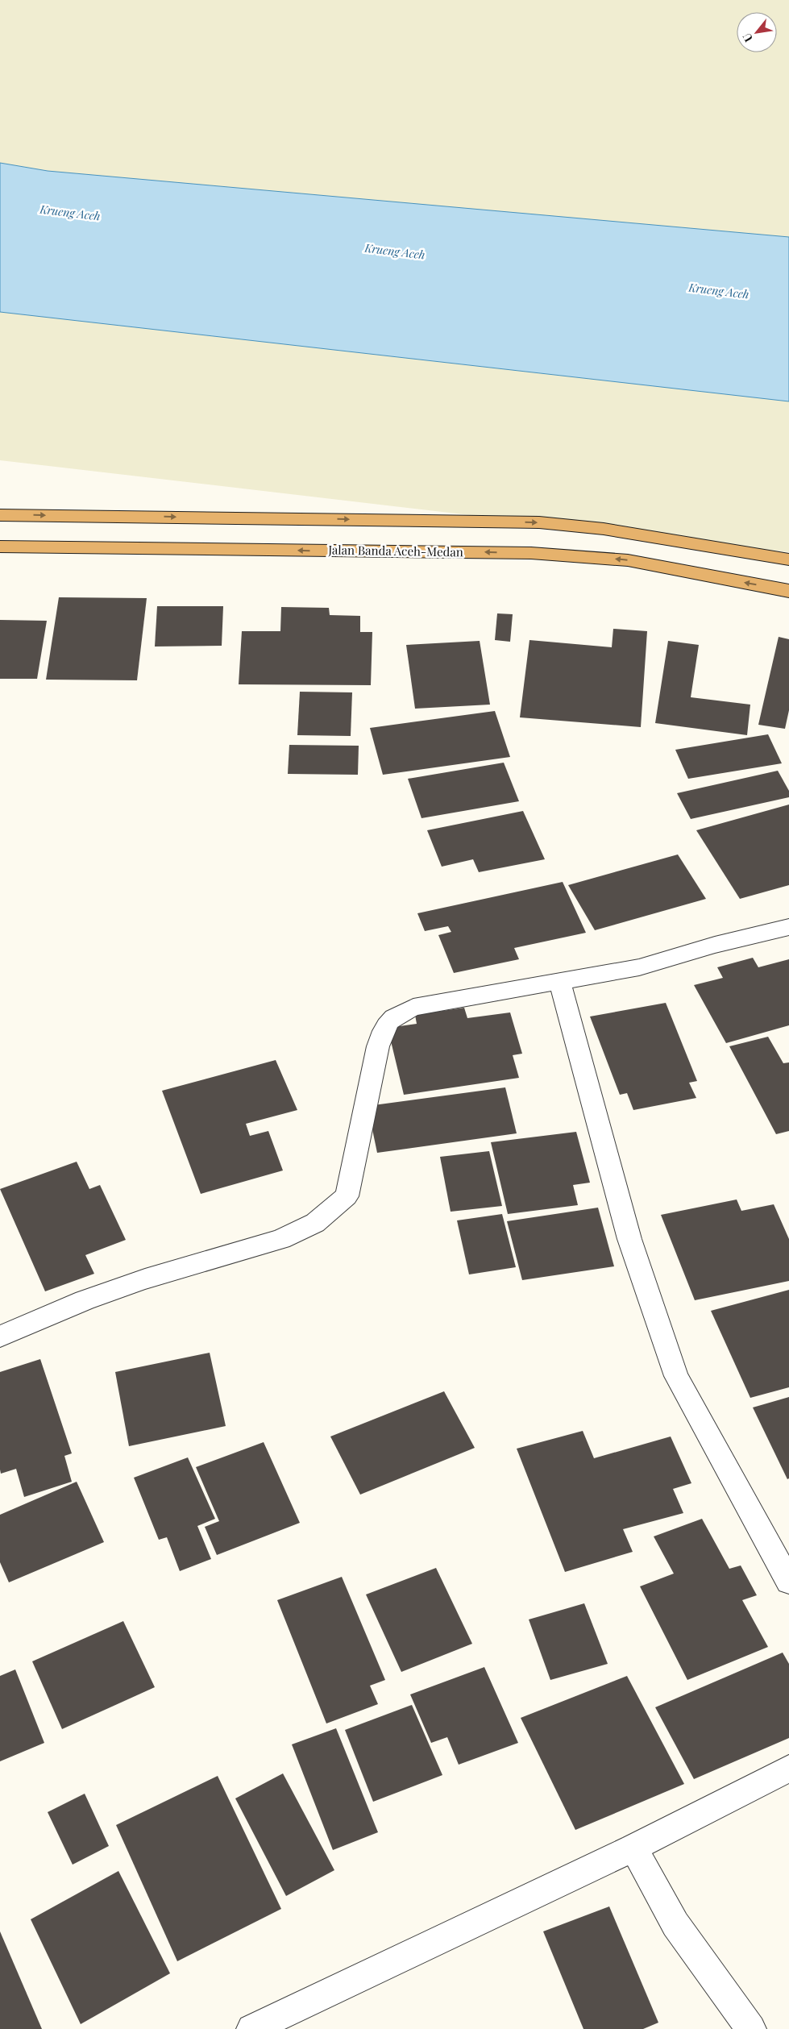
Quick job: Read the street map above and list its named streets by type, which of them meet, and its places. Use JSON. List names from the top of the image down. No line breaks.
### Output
{"streets":{"highway":["Jalan Banda Aceh-Medan"]},"water":["Krueng Aceh"],"north":"bottom left"}
